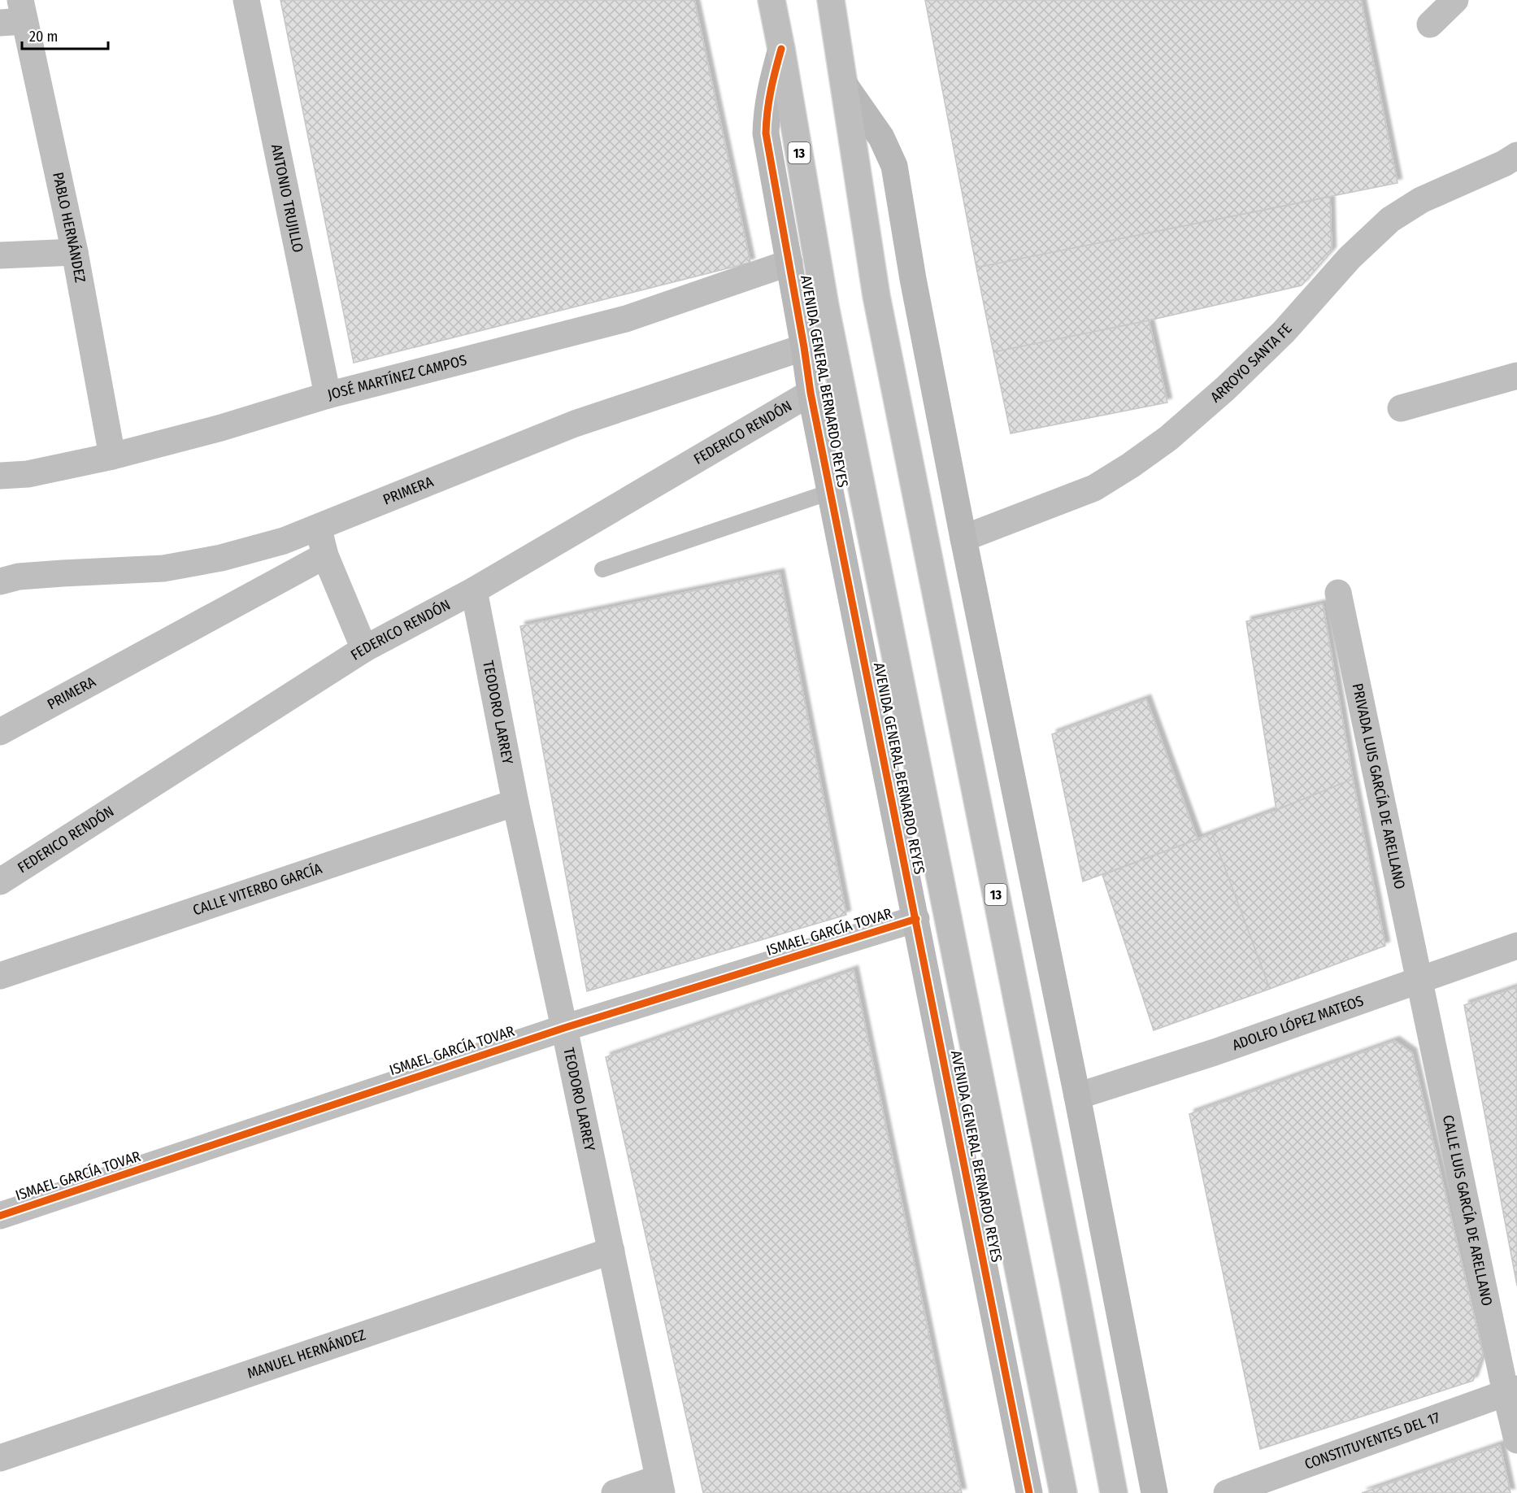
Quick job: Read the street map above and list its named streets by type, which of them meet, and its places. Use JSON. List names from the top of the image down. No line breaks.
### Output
{"streets":{"street":["13","ANTONIO TRUJILLO","PABLO HERNÁNDEZ","ARROYO SANTA FE","JOSÉ MARTÍNEZ CAMPOS","AVENIDA GENERAL BERNARDO REYES","FEDERICO RENDÓN","PRIMERA","TEODORO LARREY","PRIVADA LUIS GARCÍA DE ARELLANO","CALLE VITERBO GARCÍA","ISMAEL GARCÍA TOVAR","ADOLFO LÓPEZ MATEOS","CALLE LUIS GARCÍA DE ARELLANO","MANUEL HERNÁNDEZ","CONSTITUYENTES DEL 17"]},"crossings":[["ANTONIO TRUJILLO","JOSÉ MARTÍNEZ CAMPOS"],["PABLO HERNÁNDEZ","JOSÉ MARTÍNEZ CAMPOS"],["JOSÉ MARTÍNEZ CAMPOS","AVENIDA GENERAL BERNARDO REYES"],["AVENIDA GENERAL BERNARDO REYES","FEDERICO RENDÓN"],["AVENIDA GENERAL BERNARDO REYES","PRIMERA"],["AVENIDA GENERAL BERNARDO REYES","ISMAEL GARCÍA TOVAR"],["FEDERICO RENDÓN","TEODORO LARREY"],["TEODORO LARREY","CALLE VITERBO GARCÍA"],["TEODORO LARREY","ISMAEL GARCÍA TOVAR"],["TEODORO LARREY","MANUEL HERNÁNDEZ"],["PRIVADA LUIS GARCÍA DE ARELLANO","ADOLFO LÓPEZ MATEOS"],["PRIVADA LUIS GARCÍA DE ARELLANO","CALLE LUIS GARCÍA DE ARELLANO"],["ADOLFO LÓPEZ MATEOS","CALLE LUIS GARCÍA DE ARELLANO"],["CALLE LUIS GARCÍA DE ARELLANO","CONSTITUYENTES DEL 17"]],"scale_bar":"20 m"}
